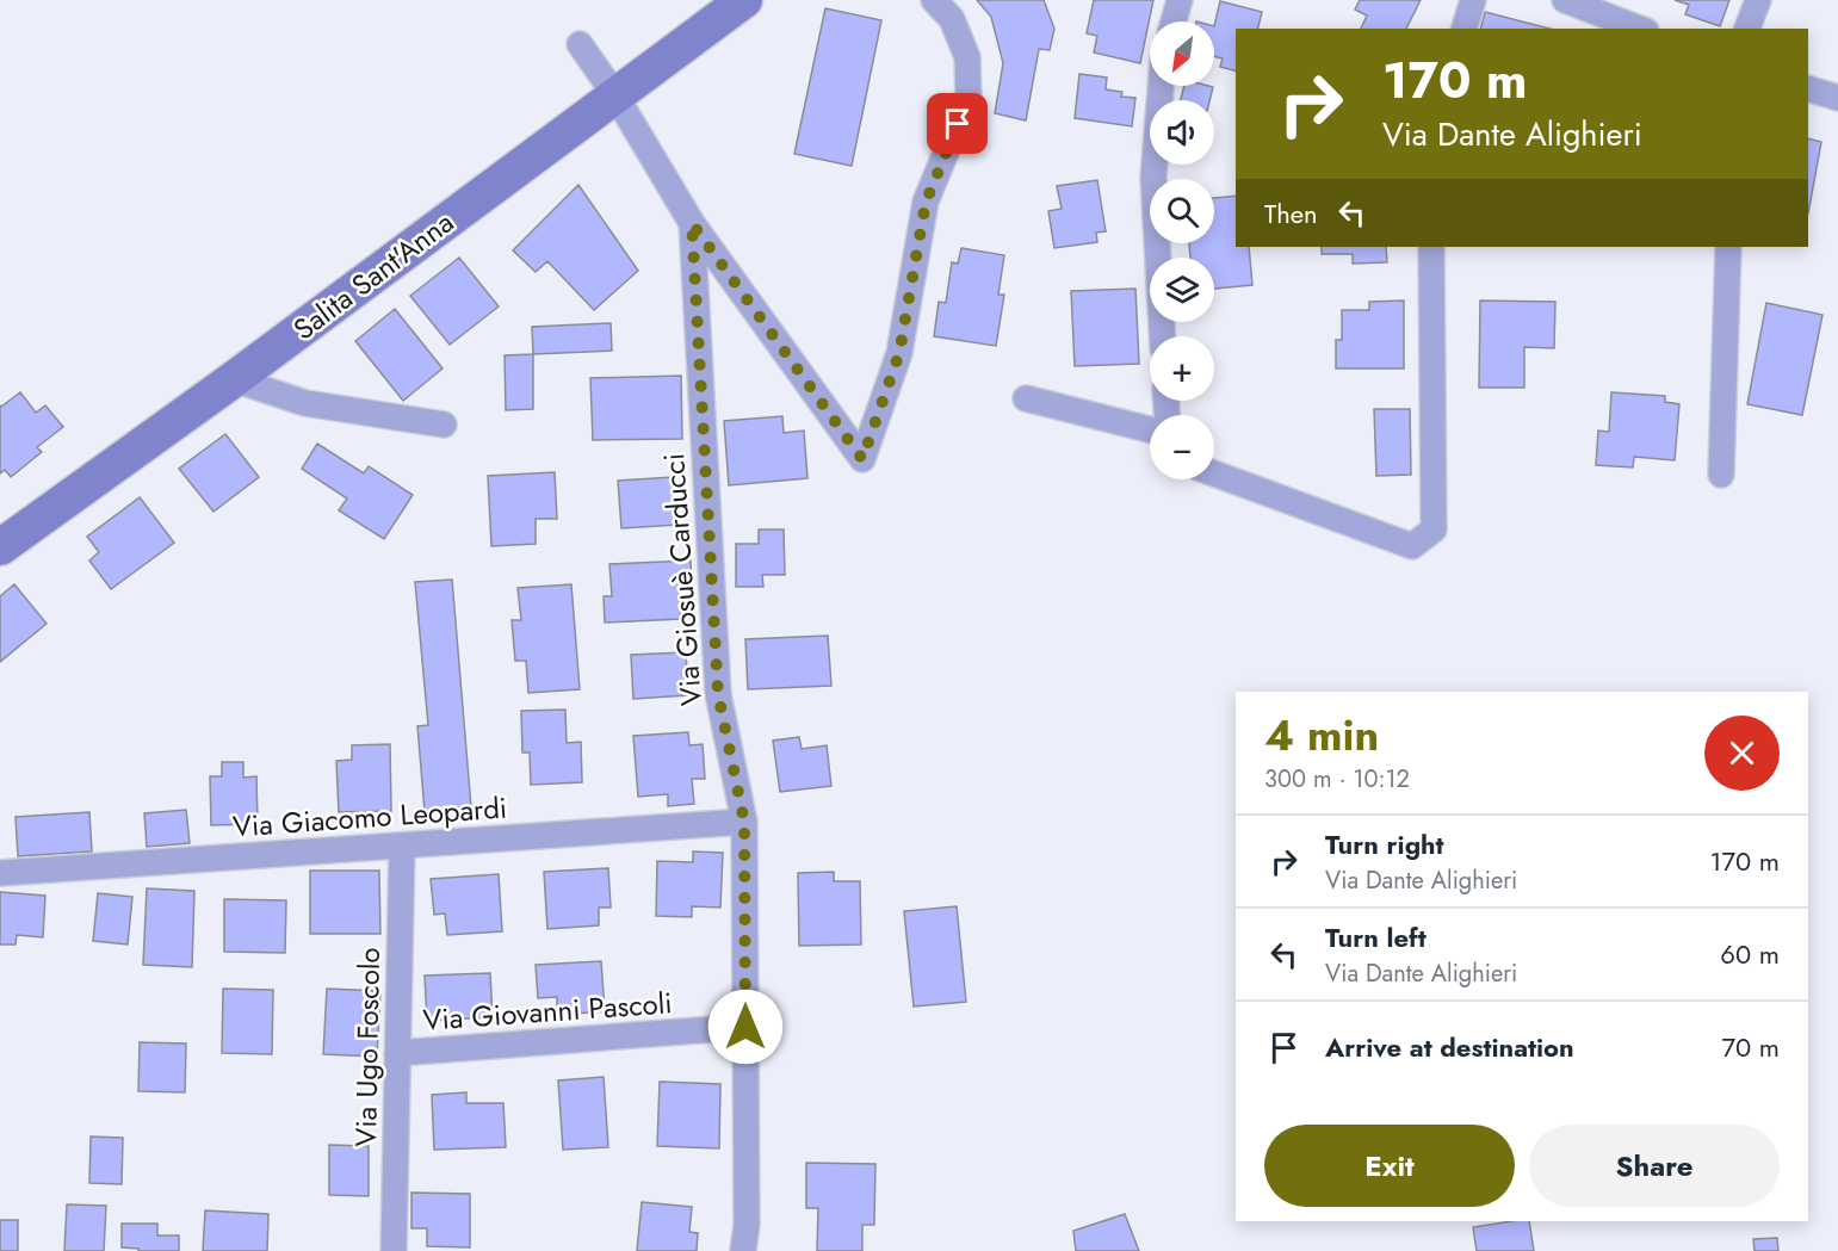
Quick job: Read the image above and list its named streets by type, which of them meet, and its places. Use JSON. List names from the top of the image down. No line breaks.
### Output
{"streets":{"street":["Salita Sant'Anna","Via Giosuè Carducci","Via Giacomo Leopardi","Via Giovanni Pascoli","Via Ugo Foscolo"]},"crossings":[["Salita Sant'Anna","Via Giosuè Carducci"],["Via Giosuè Carducci","Via Giacomo Leopardi"],["Via Giosuè Carducci","Via Giovanni Pascoli"],["Via Giacomo Leopardi","Via Ugo Foscolo"],["Via Giovanni Pascoli","Via Ugo Foscolo"]],"north":"bottom left","page":{"map_buttons":["+","−"],"turn":["170 m","Via Dante Alighieri"],"then":"Then","heading":["4 min","300 m · 10:12"],"list":[{"name":"Turn right","note":"Via Dante Alighieri","value":"170 m"},{"name":"Turn left","note":"Via Dante Alighieri","value":"60 m"},{"name":"Arrive at destination","value":"70 m"}],"buttons":["Exit","Share"]}}
